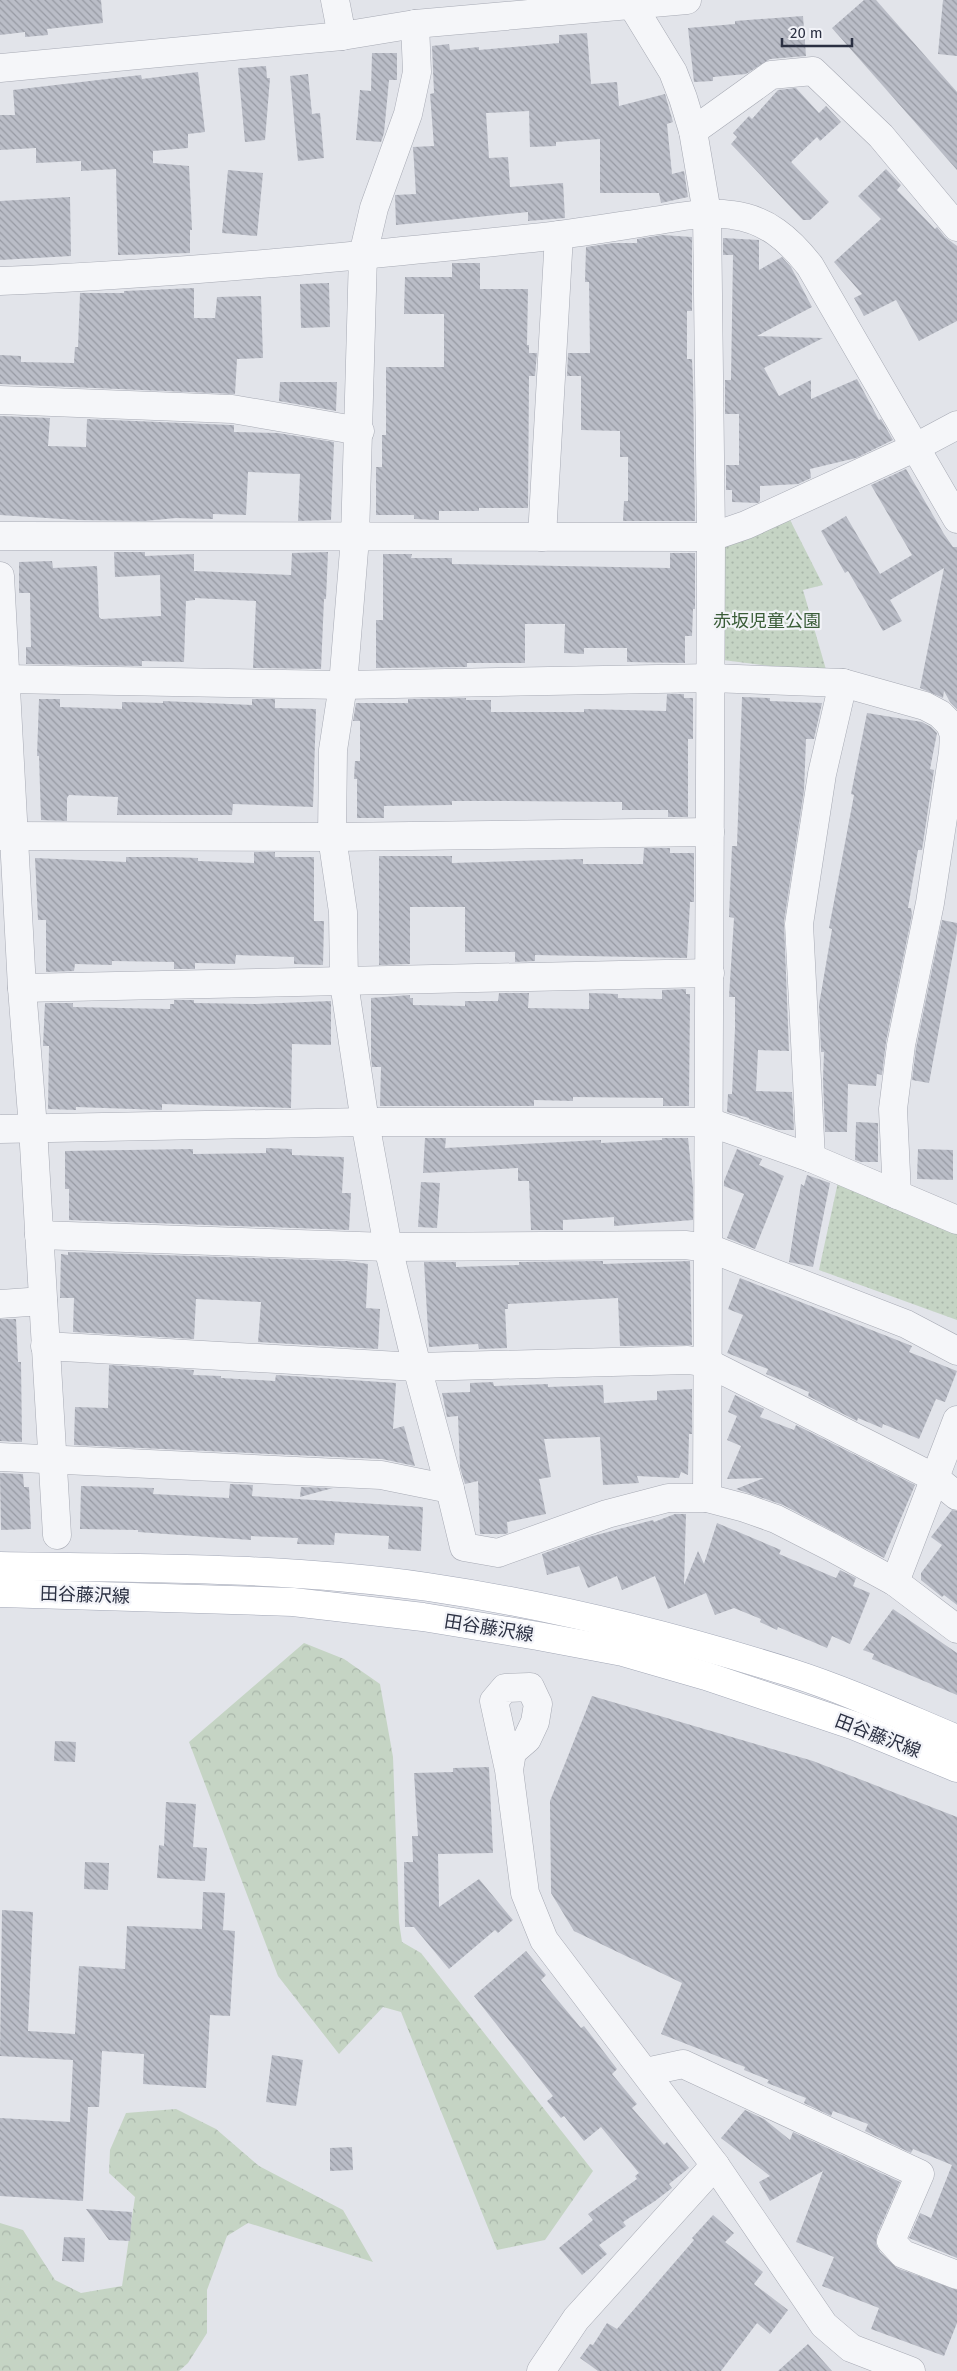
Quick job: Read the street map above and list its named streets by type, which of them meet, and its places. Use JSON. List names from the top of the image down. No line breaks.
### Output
{"streets":{"main road":["田谷藤沢線"]},"parks":["赤坂児童公園"],"scale_bar":"20 m"}
